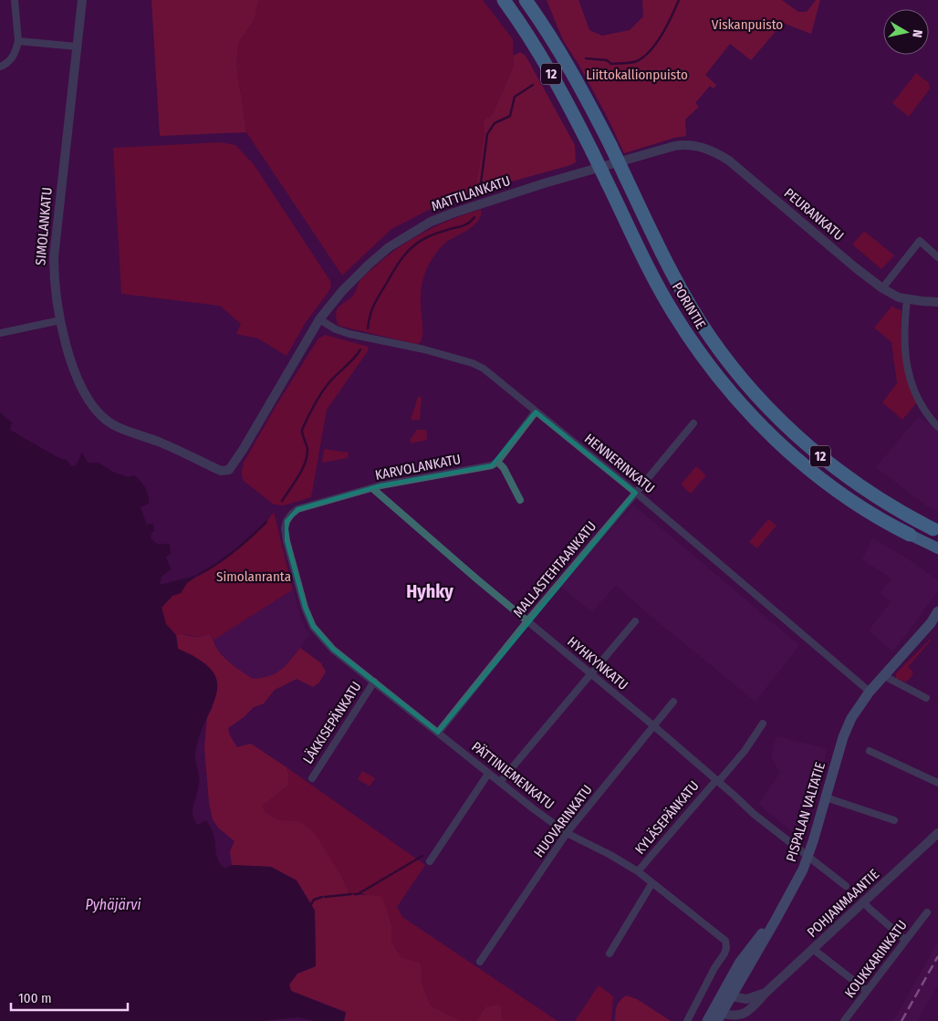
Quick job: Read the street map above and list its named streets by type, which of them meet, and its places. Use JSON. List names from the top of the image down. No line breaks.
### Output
{"streets":{"highway":["12","PORINTIE"],"main road":["PISPALAN VALTATIE"],"street":["MATTILANKATU","PEURANKATU","SIMOLANKATU","HENNERINKATU","KARVOLANKATU","MALLASTEHTAANKATU","HYHKYNKATU","LÄKKISEPÄNKATU","PÄTTINIEMENKATU","KYLÄSEPÄNKATU","HUOVARINKATU","POHJANMAANTIE","KOUKKARINKATU"]},"crossings":[["MATTILANKATU","PEURANKATU"],["MATTILANKATU","SIMOLANKATU"],["MATTILANKATU","HENNERINKATU"],["HENNERINKATU","MALLASTEHTAANKATU"],["HENNERINKATU","PISPALAN VALTATIE"],["KARVOLANKATU","HYHKYNKATU"],["KARVOLANKATU","PÄTTINIEMENKATU"],["MALLASTEHTAANKATU","HYHKYNKATU"],["MALLASTEHTAANKATU","PÄTTINIEMENKATU"],["HYHKYNKATU","PISPALAN VALTATIE"],["HYHKYNKATU","KYLÄSEPÄNKATU"],["HYHKYNKATU","HUOVARINKATU"],["LÄKKISEPÄNKATU","PÄTTINIEMENKATU"],["PÄTTINIEMENKATU","KYLÄSEPÄNKATU"],["PÄTTINIEMENKATU","HUOVARINKATU"],["PISPALAN VALTATIE","POHJANMAANTIE"]],"districts":["Hyhky"],"water":["Pyhäjärvi"],"parks":["Viskanpuisto","Liittokallionpuisto","Simolanranta"],"scale_bar":"100 m","north":"right"}
